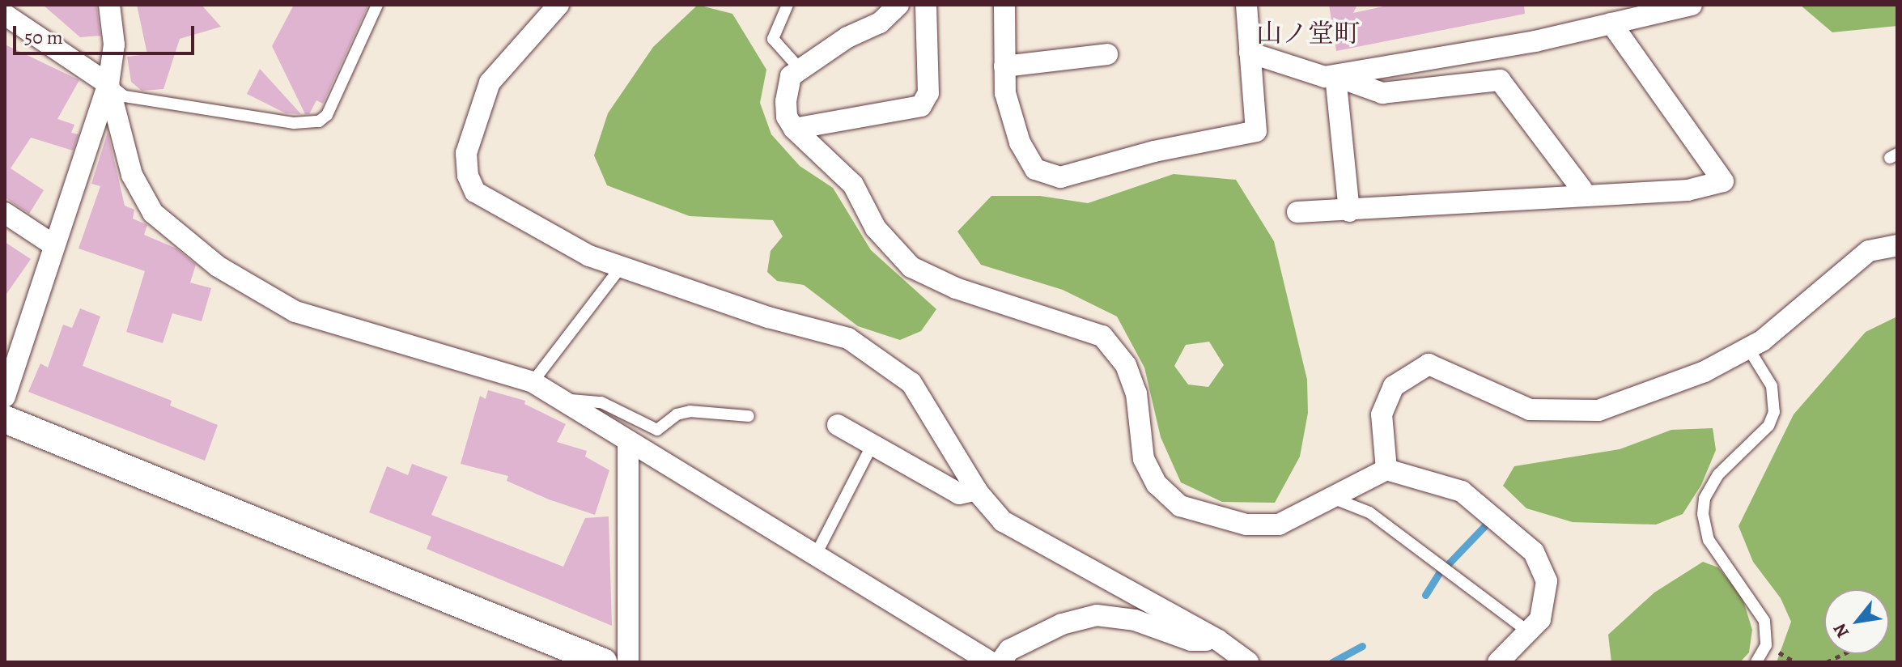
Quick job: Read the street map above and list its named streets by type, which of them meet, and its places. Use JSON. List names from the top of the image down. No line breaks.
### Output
{"districts":["山ノ堂町"],"scale_bar":"50 m","north":"bottom left"}
